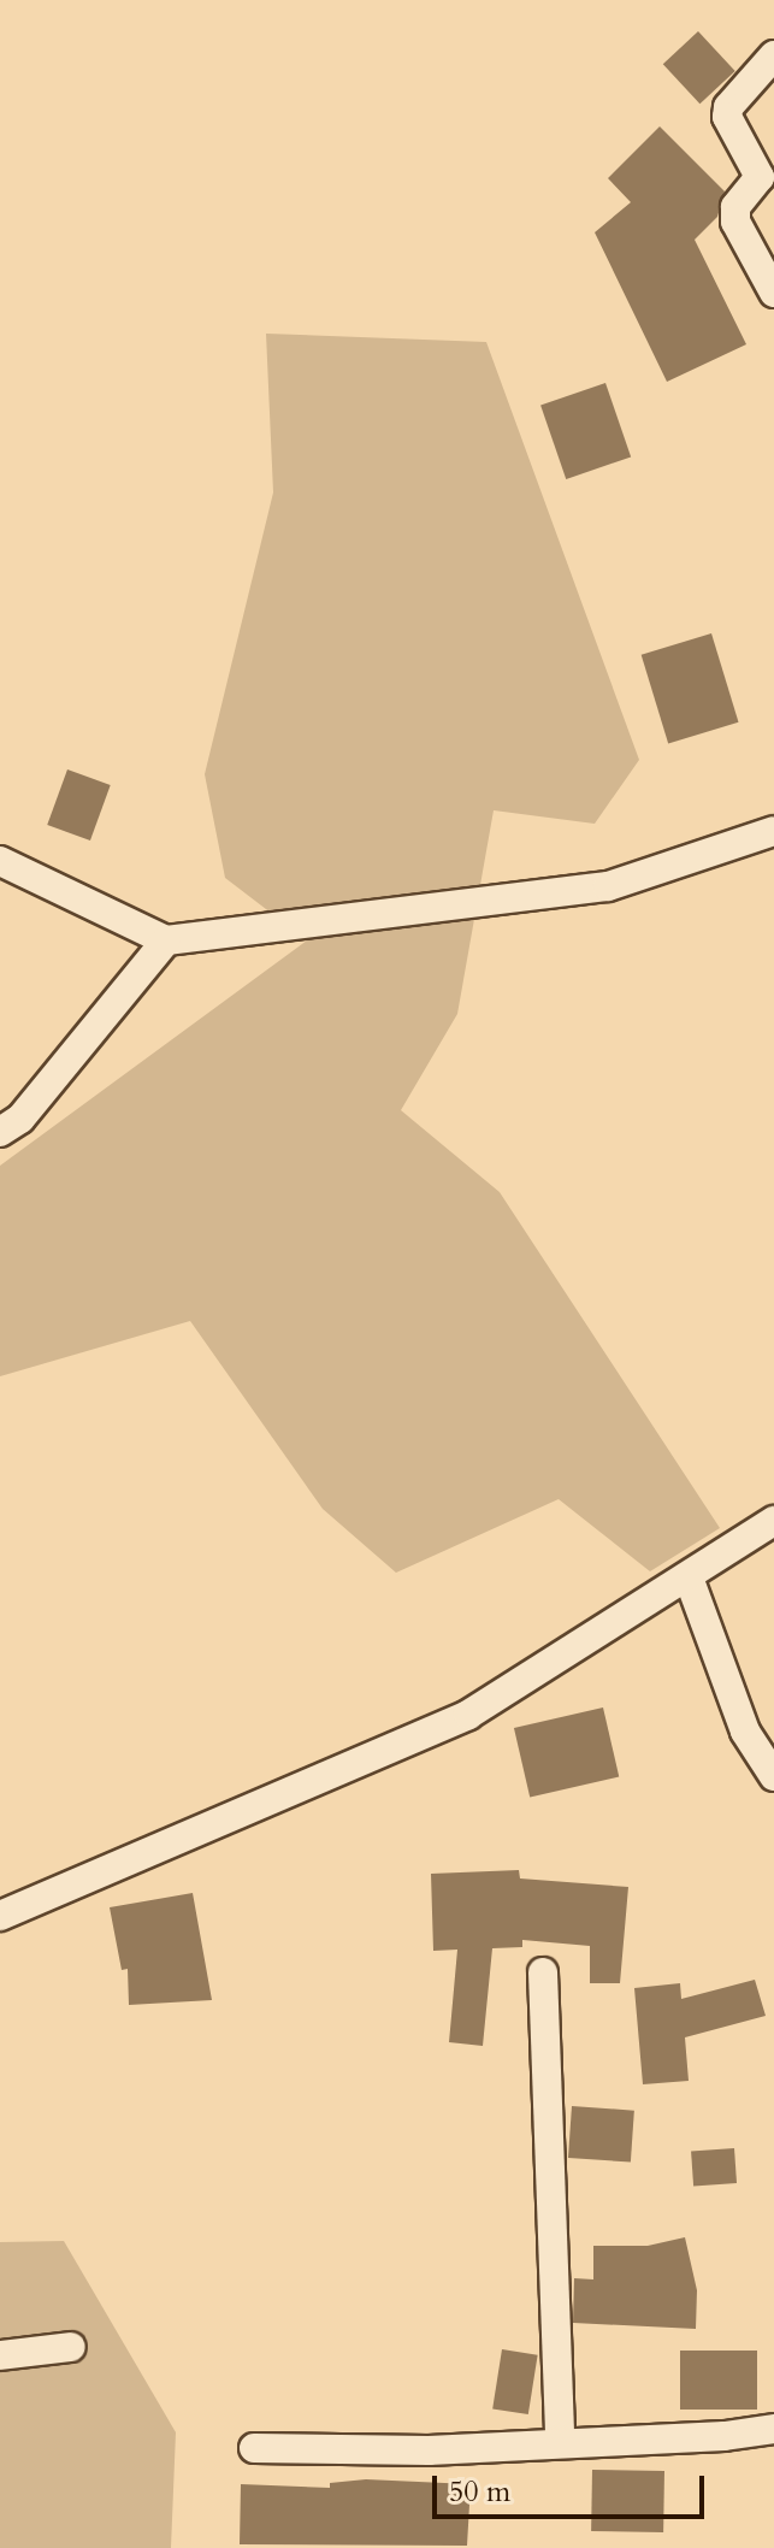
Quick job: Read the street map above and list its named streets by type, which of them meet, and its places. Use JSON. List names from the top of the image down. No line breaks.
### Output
{"scale_bar":"50 m"}
